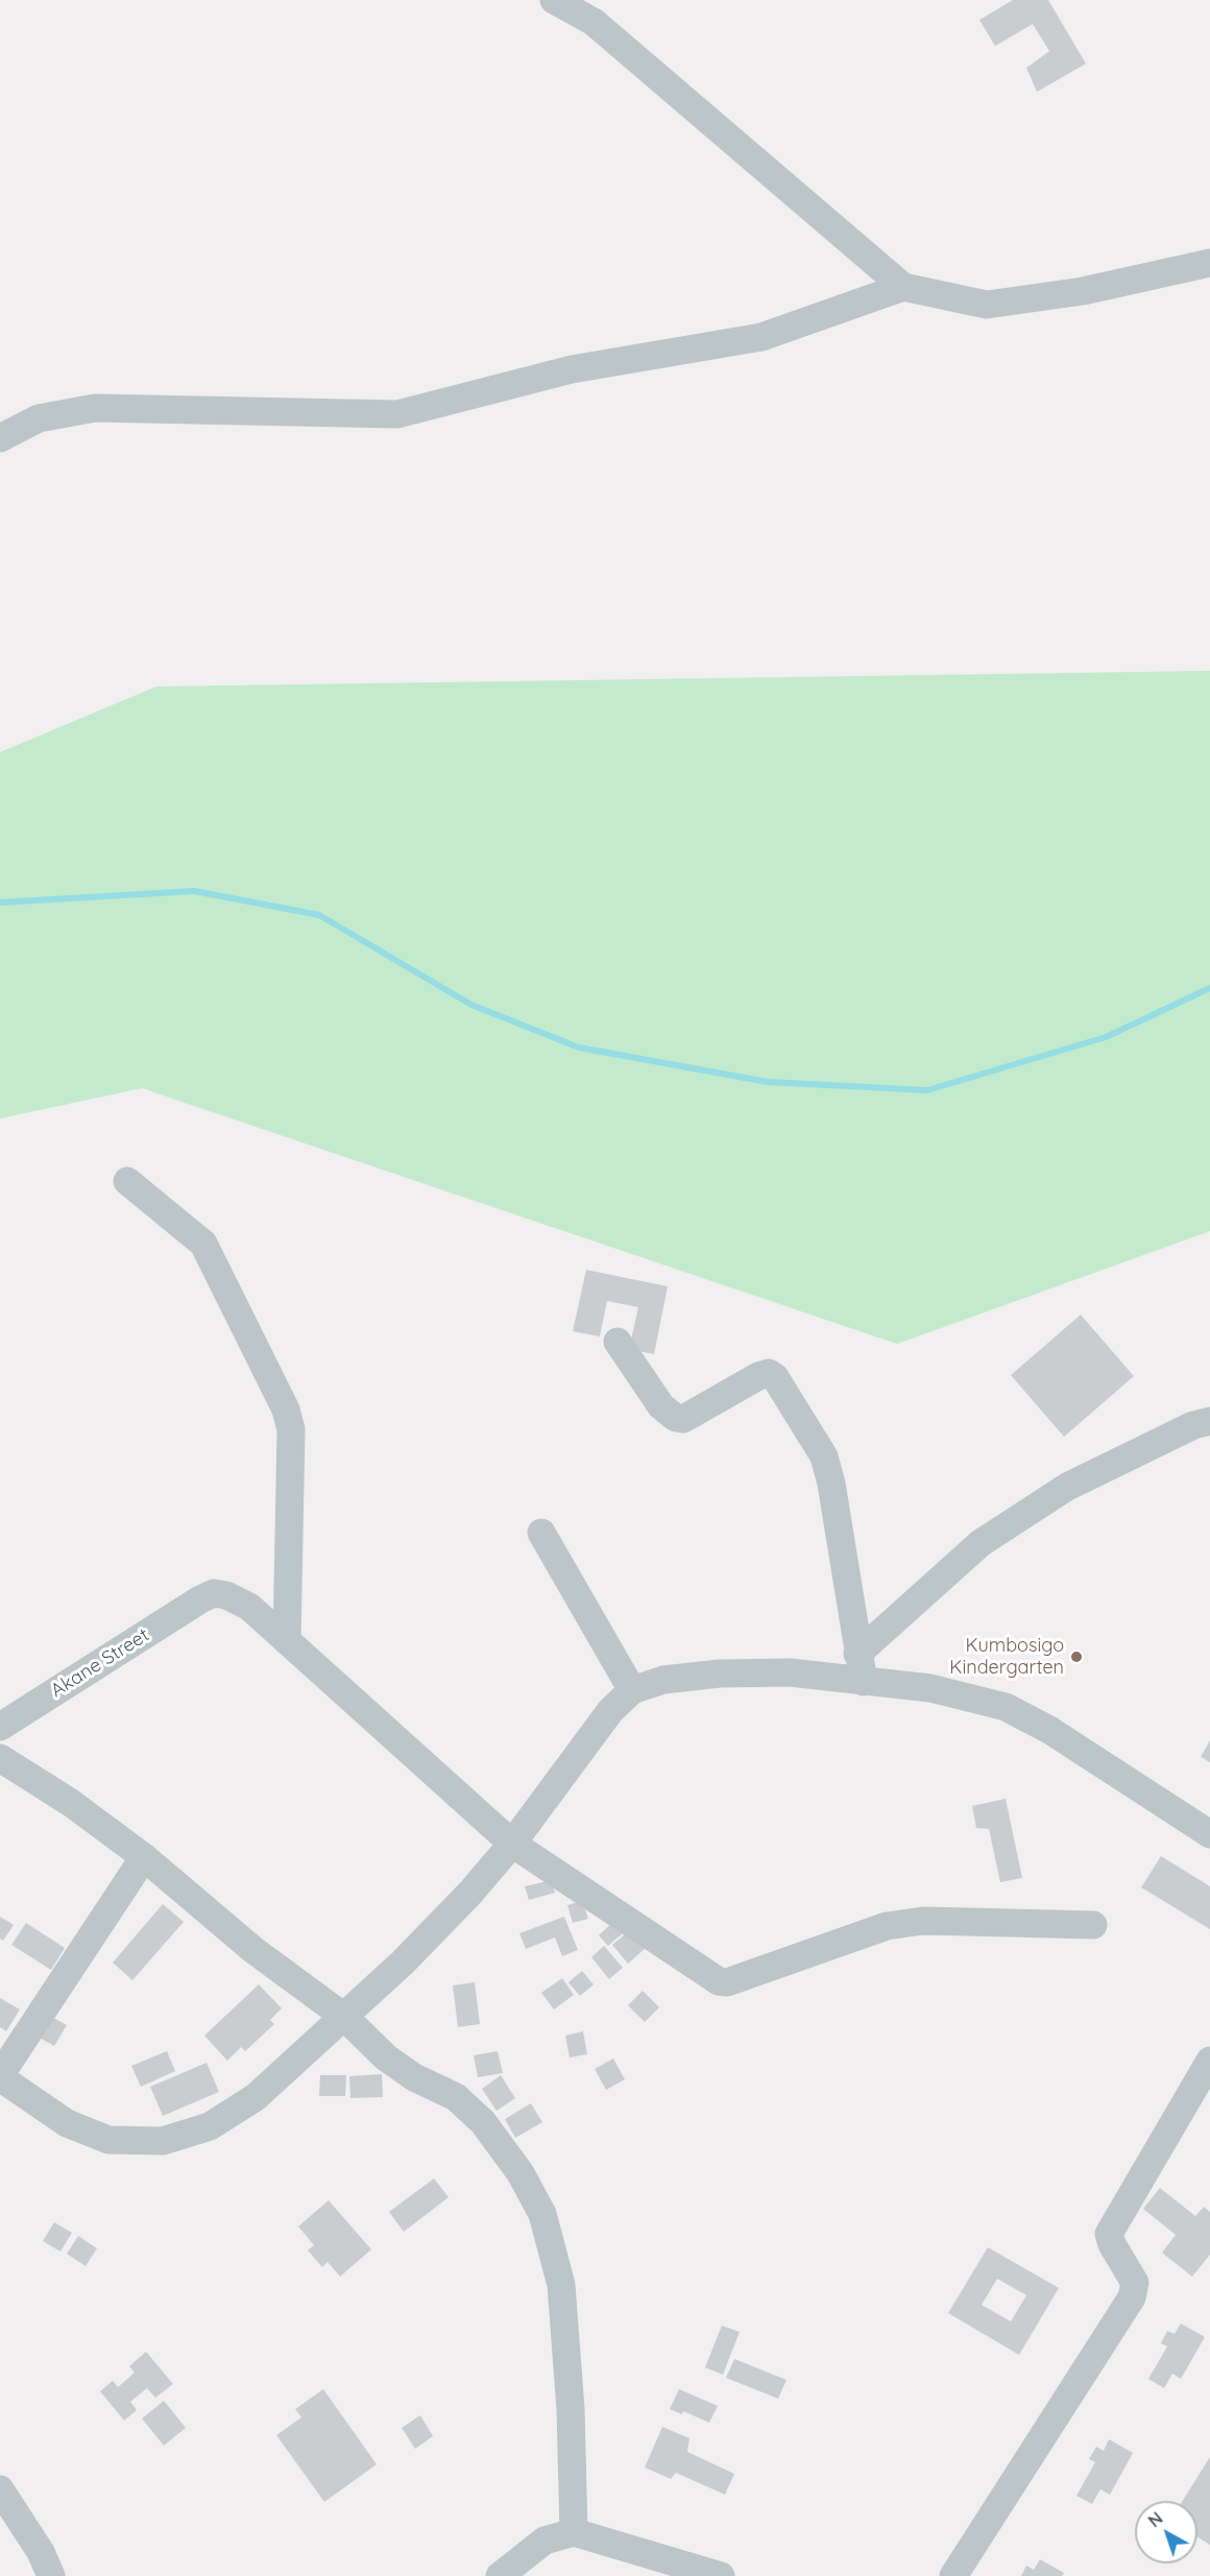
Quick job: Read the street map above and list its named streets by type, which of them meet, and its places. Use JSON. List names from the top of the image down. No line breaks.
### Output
{"streets":{"street":["Akane Street"]},"places":["Kumbosigo Kindergarten"],"north":"top left"}
